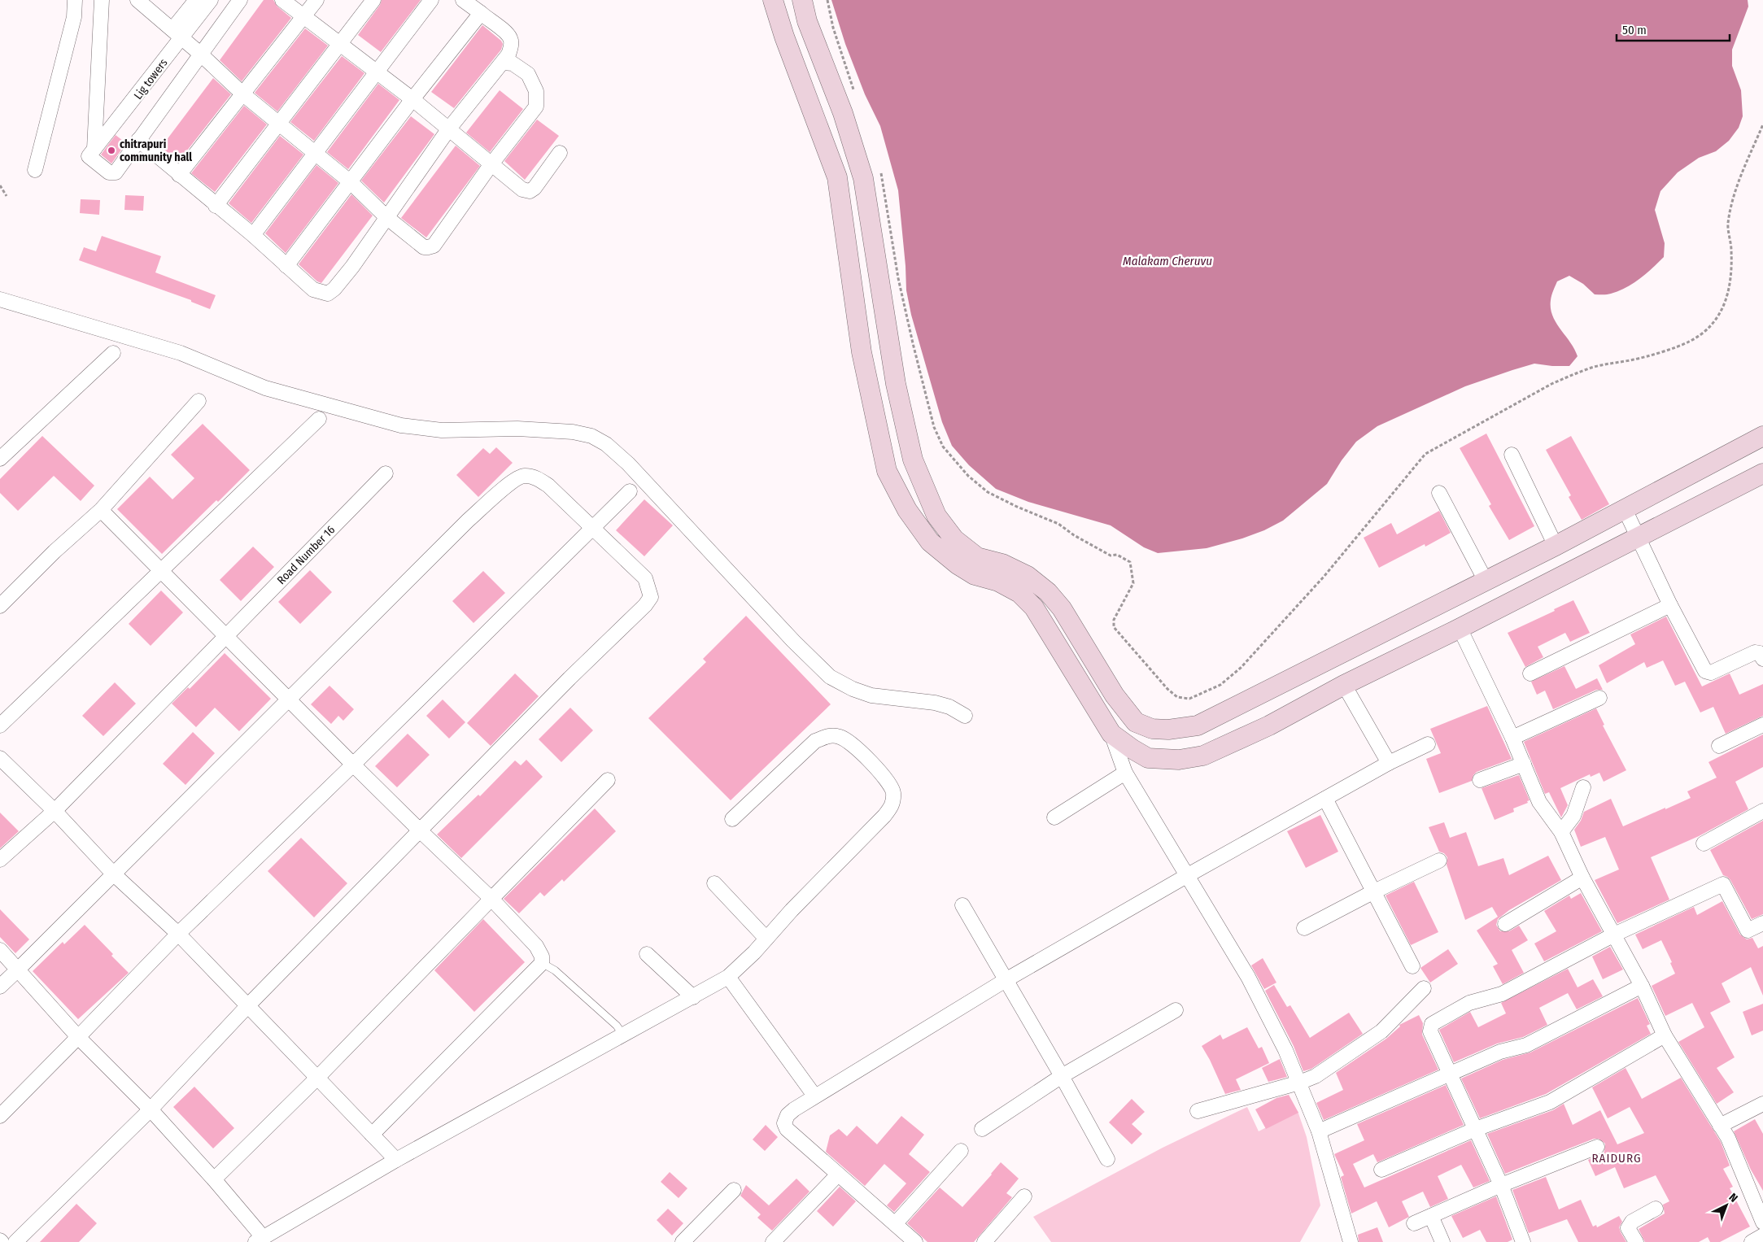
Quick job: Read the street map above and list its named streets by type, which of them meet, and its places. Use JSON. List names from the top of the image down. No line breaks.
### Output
{"streets":{"street":["Lig towers","Road Number 16"]},"districts":["RAIDURG"],"water":["Malakam Cheruvu"],"places":["chitrapuri community hall"],"scale_bar":"50 m","north":"top right"}
